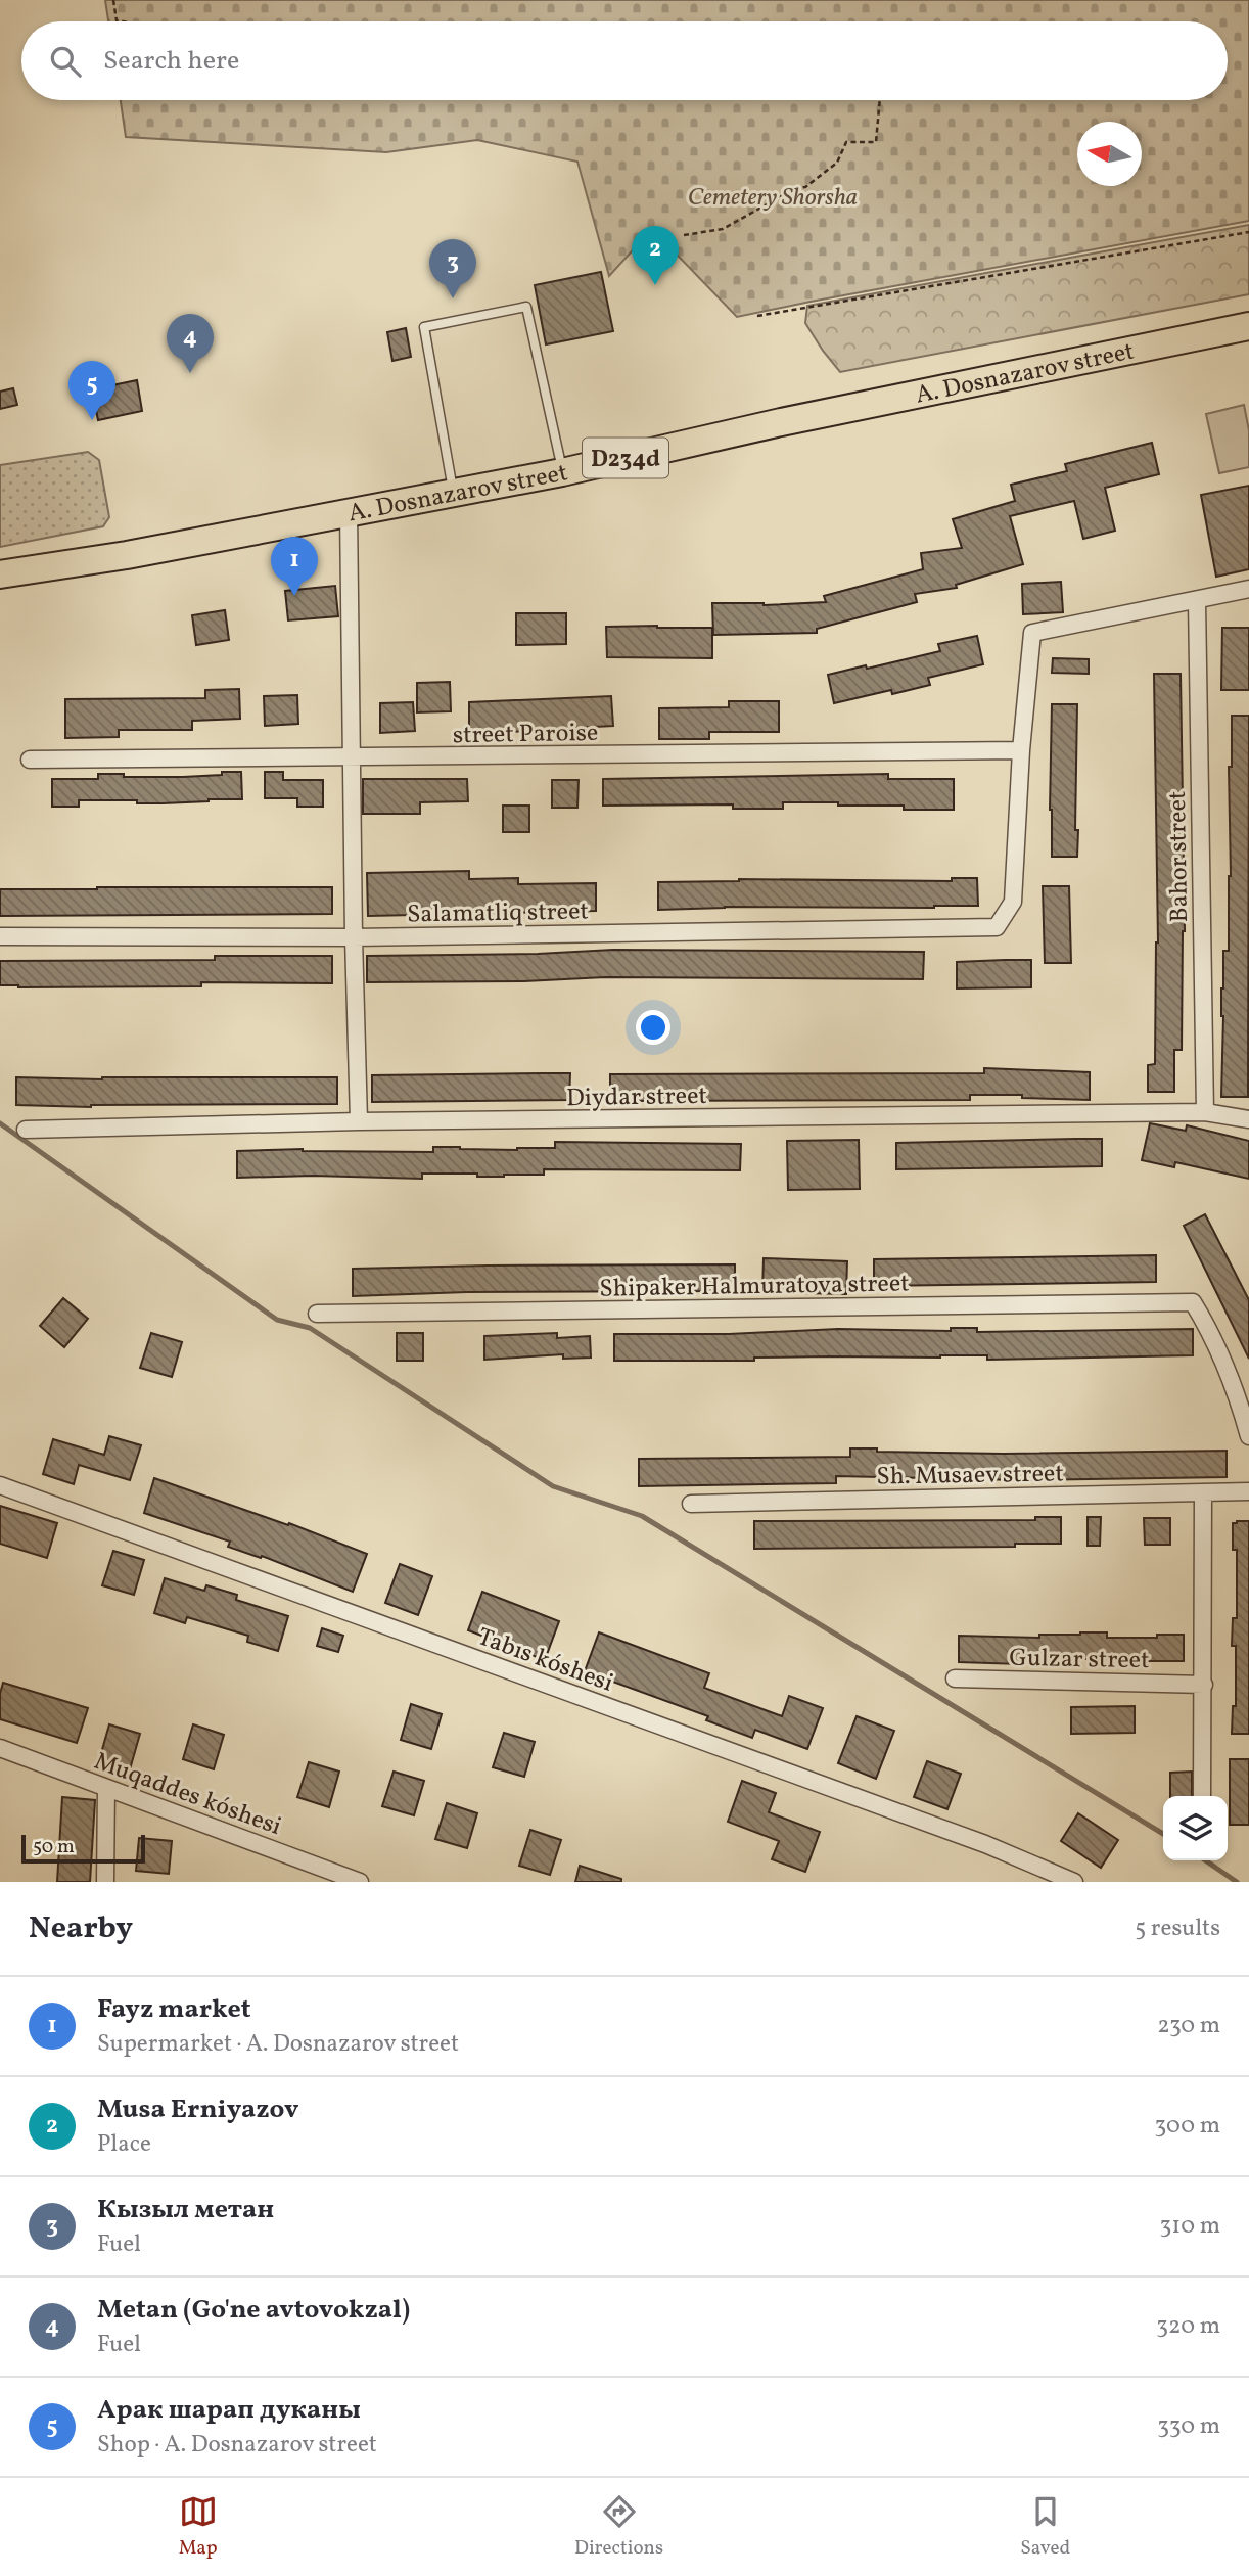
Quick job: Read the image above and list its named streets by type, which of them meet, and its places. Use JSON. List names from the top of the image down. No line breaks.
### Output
{"streets":{"main road":["A. Dosnazarov street","D234d"],"street":["street Paroise","Bahor street","Salamatliq street","Diydar street","Shipaker Halmuratova street","Sh. Musaev street","Gulzar street","Tabıs kóshesi","Muqaddes kóshesi"]},"crossings":[["street Paroise","Salamatliq street"],["Bahor street","Diydar street"]],"parks":["Cemetery Shorsha"],"scale_bar":"50 m","north":"left","page":{"search":"Search here","pins":["2","3","4","5","1"],"scale":"50 m","heading":["Nearby","5 results"],"list":[{"mark":"1","name":"Fayz market","note":"Supermarket · A. Dosnazarov street","value":"230 m"},{"mark":"2","name":"Musa Erniyazov","note":"Place","value":"300 m"},{"mark":"3","name":"Кызыл метан","note":"Fuel","value":"310 m"},{"mark":"4","name":"Metan (Go'ne avtovokzal)","note":"Fuel","value":"320 m"},{"mark":"5","name":"Арак шарап дуканы","note":"Shop · A. Dosnazarov street","value":"330 m"}],"nav":["Map","Directions","Saved"]}}
